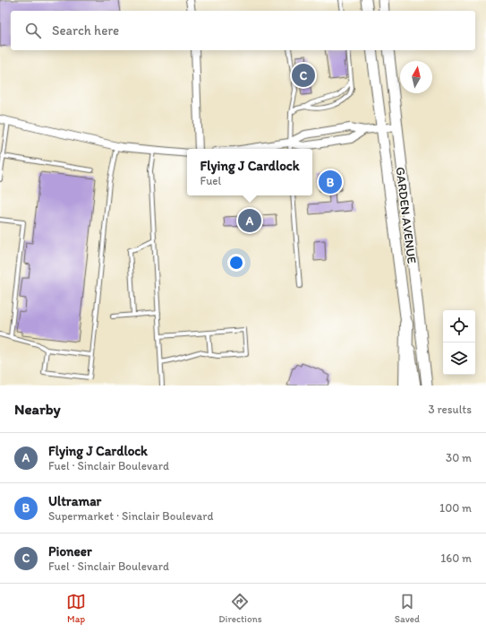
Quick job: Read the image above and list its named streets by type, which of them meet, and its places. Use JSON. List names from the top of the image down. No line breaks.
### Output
{"streets":{"main road":["GARDEN AVENUE"]},"north":"top","page":{"search":"Search here","pins":["C","B","A"],"popup":["Flying J Cardlock","Fuel"],"heading":["Nearby","3 results"],"list":[{"mark":"A","name":"Flying J Cardlock","note":"Fuel · Sinclair Boulevard","value":"30 m"},{"mark":"B","name":"Ultramar","note":"Supermarket · Sinclair Boulevard","value":"100 m"},{"mark":"C","name":"Pioneer","note":"Fuel · Sinclair Boulevard","value":"160 m"}],"nav":["Map","Directions","Saved"]}}
